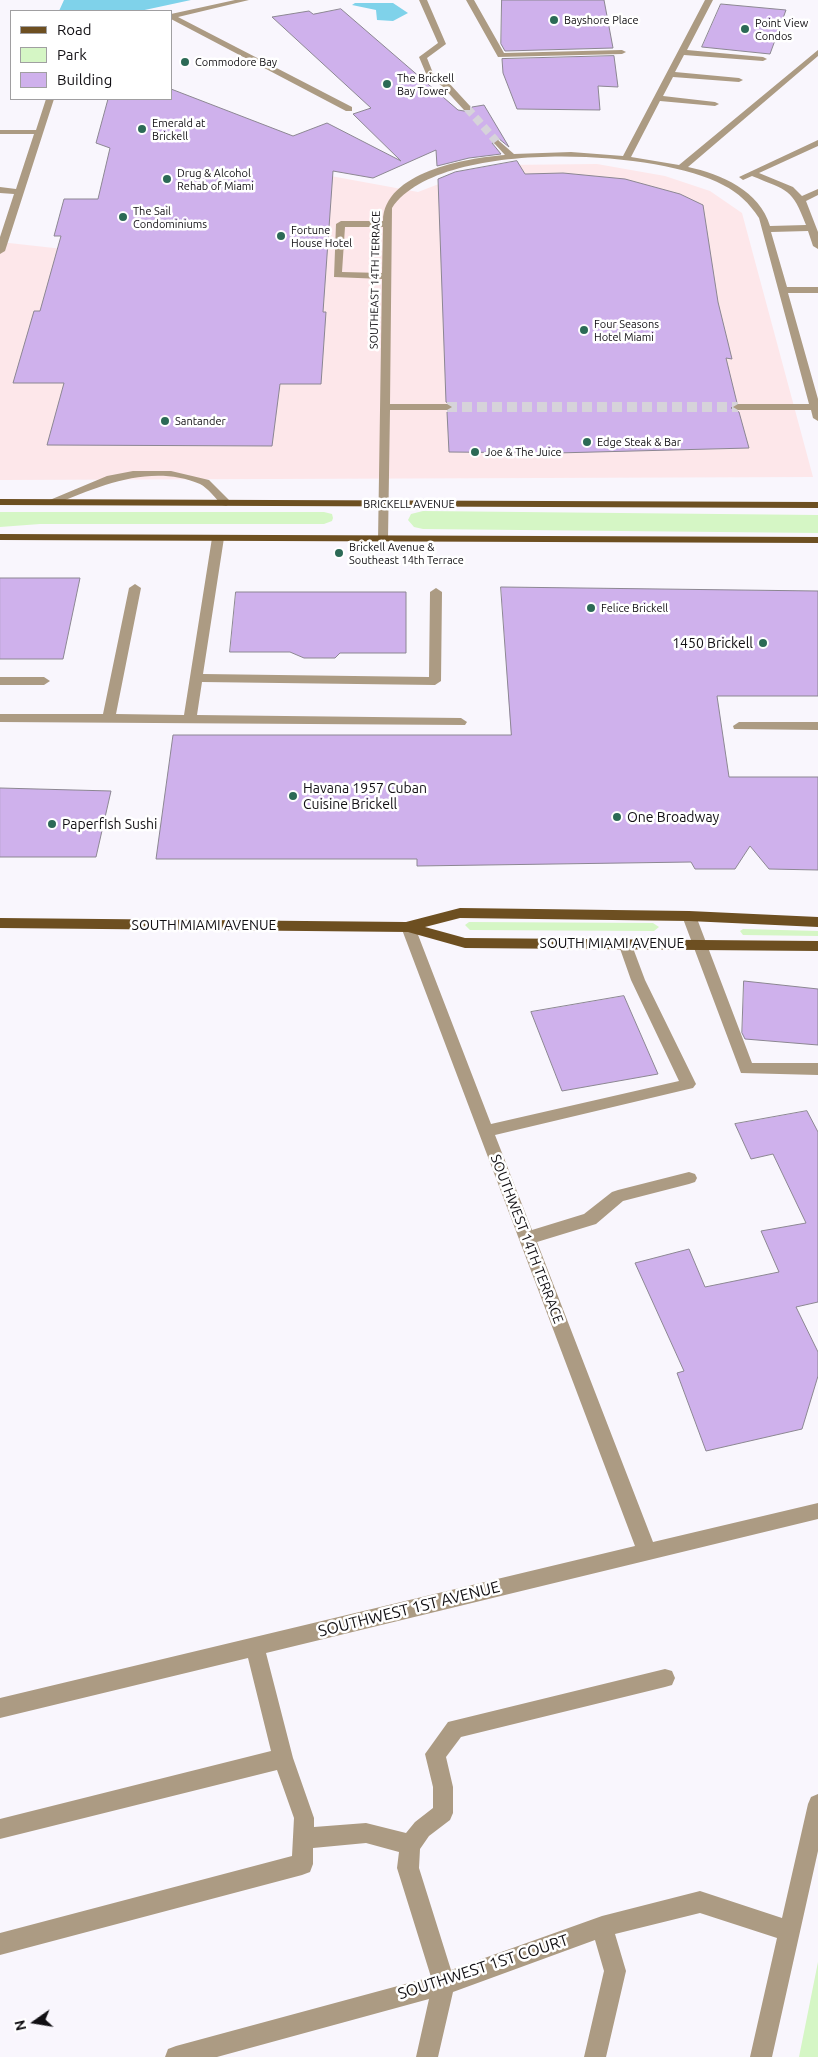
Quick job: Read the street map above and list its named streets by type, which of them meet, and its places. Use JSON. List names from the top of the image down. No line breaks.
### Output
{"streets":{"main road":["BRICKELL AVENUE","SOUTH MIAMI AVENUE"],"street":["SOUTHEAST 14TH TERRACE","SOUTHWEST 14TH TERRACE","SOUTHWEST 1ST AVENUE","SOUTHWEST 1ST COURT"]},"crossings":[["SOUTHEAST 14TH TERRACE","BRICKELL AVENUE"],["SOUTH MIAMI AVENUE","SOUTHWEST 14TH TERRACE"],["SOUTHWEST 14TH TERRACE","SOUTHWEST 1ST AVENUE"]],"places":["Bayshore Place","Point View Condos","Commodore Bay","The Brickell Bay Tower","Emerald at Brickell","Drug & Alcohol Rehab of Miami","The Sail Condominiums","Fortune House Hotel","Four Seasons Hotel Miami","Santander","Edge Steak & Bar","Joe & The Juice","Brickell Avenue & Southeast 14th Terrace","Felice Brickell","1450 Brickell","Havana 1957 Cuban Cuisine Brickell","One Broadway","Paperfish Sushi"],"legend":["Road","Park","Building"],"north":"left"}
